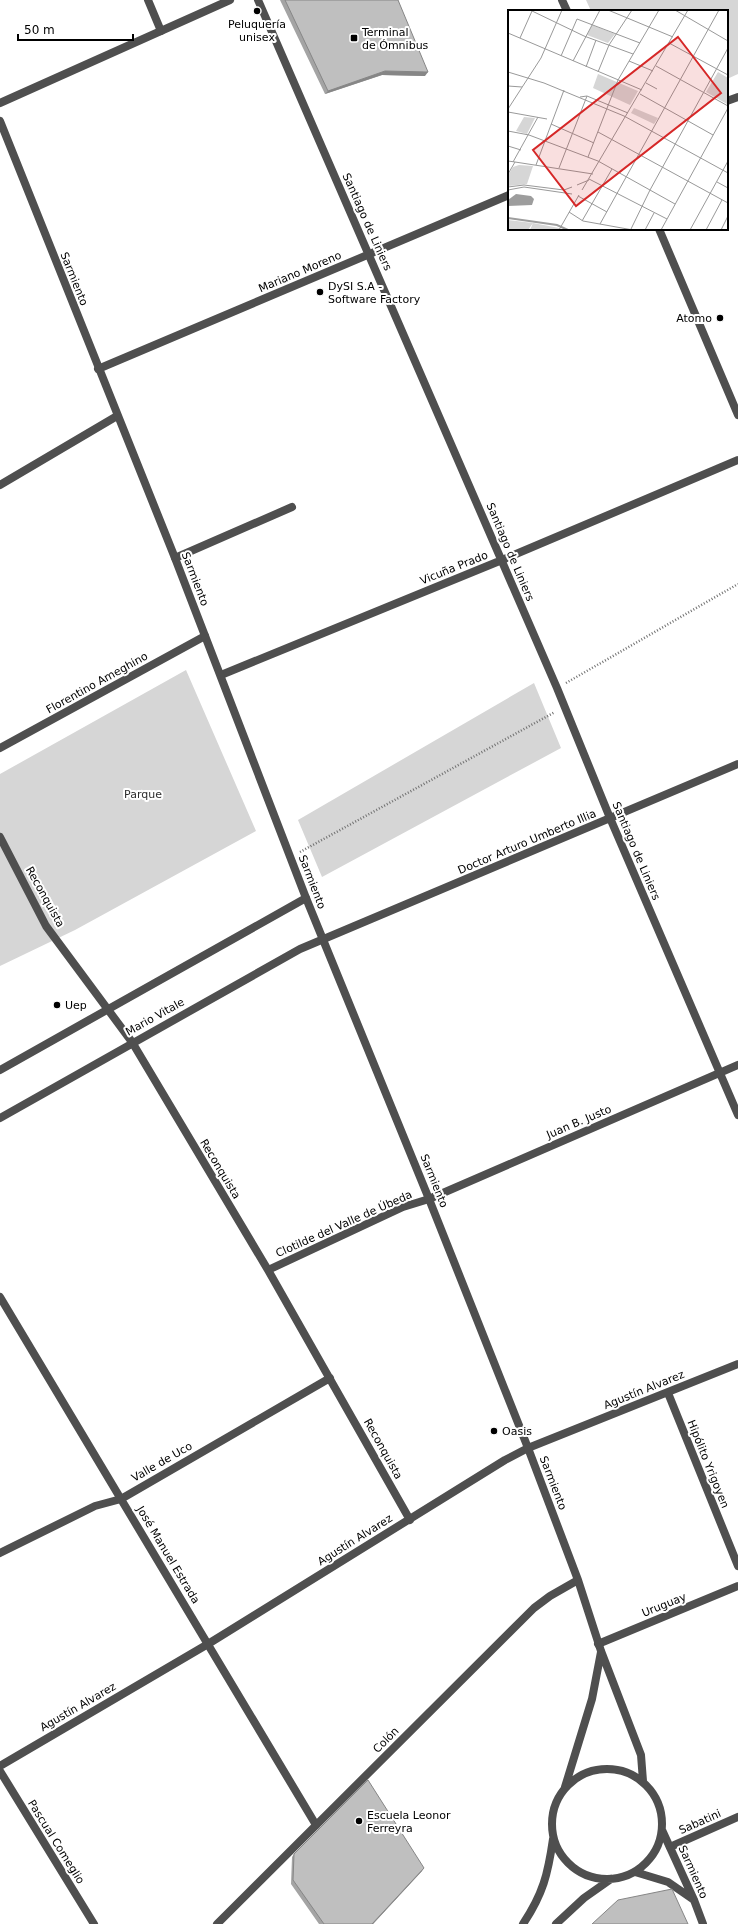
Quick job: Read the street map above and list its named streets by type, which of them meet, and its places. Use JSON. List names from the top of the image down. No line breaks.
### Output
{"streets":{"street":["Santiago de Liniers","Mariano Moreno","Sarmiento","Vicuña Prado","Florentino Ameghino","Doctor Arturo Umberto Illia","Reconquista","Mario Vitale","Juan B. Justo","Clotilde del Valle de Úbeda","Agustín Alvarez","Valle de Uco","Hipólito Yrigoyen","José Manuel Estrada","Uruguay","Colón","Sabatini","Pascual Comeglio"]},"crossings":[["Santiago de Liniers","Mariano Moreno"],["Santiago de Liniers","Vicuña Prado"],["Santiago de Liniers","Doctor Arturo Umberto Illia"],["Santiago de Liniers","Juan B. Justo"],["Mariano Moreno","Sarmiento"],["Sarmiento","Vicuña Prado"],["Sarmiento","Florentino Ameghino"],["Sarmiento","Doctor Arturo Umberto Illia"],["Sarmiento","Mario Vitale"],["Sarmiento","Juan B. Justo"],["Sarmiento","Clotilde del Valle de Úbeda"],["Sarmiento","Agustín Alvarez"],["Sarmiento","Uruguay"],["Sarmiento","Colón"],["Sarmiento","Sabatini"],["Doctor Arturo Umberto Illia","Mario Vitale"],["Reconquista","Mario Vitale"],["Reconquista","Clotilde del Valle de Úbeda"],["Reconquista","Agustín Alvarez"],["Reconquista","Valle de Uco"],["Juan B. Justo","Clotilde del Valle de Úbeda"],["Agustín Alvarez","Hipólito Yrigoyen"],["Agustín Alvarez","José Manuel Estrada"],["Valle de Uco","José Manuel Estrada"],["José Manuel Estrada","Colón"]],"parks":["Parque"],"places":{"other":["Peluquería unisex","DySI S.A - Software Factory","Atomo","Uep","Oasis","Escuela Leonor Ferreyra"],"transit":["Terminal de Ómnibus"]},"scale_bar":"50 m"}
